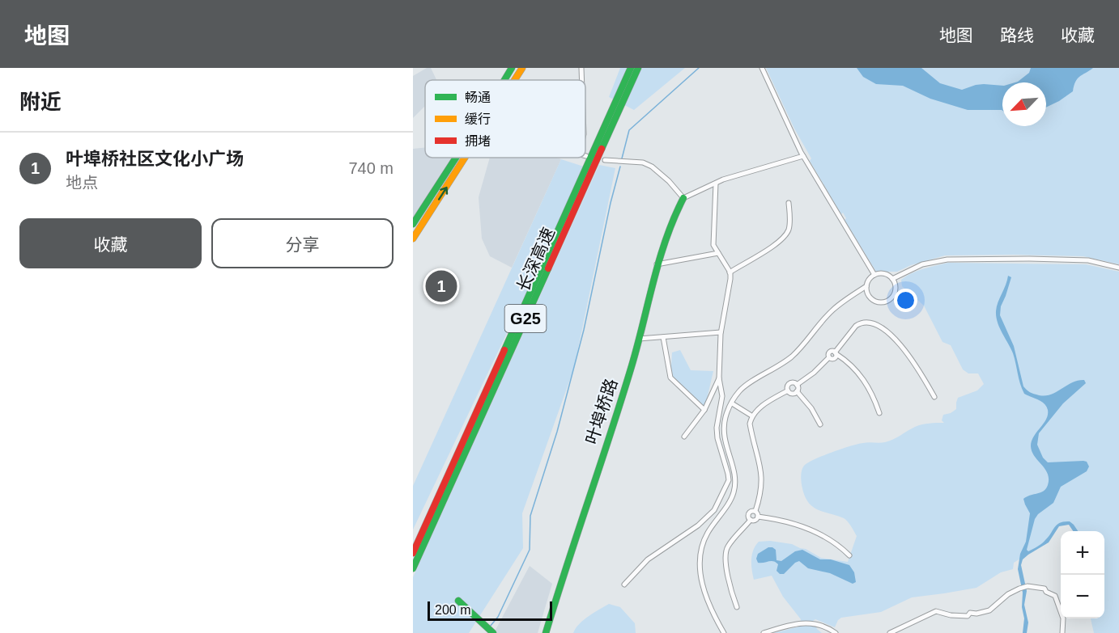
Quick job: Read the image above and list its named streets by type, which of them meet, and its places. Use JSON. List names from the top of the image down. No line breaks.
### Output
{"streets":{"main road":["长深高速","G25","叶埠桥路"]},"legend":["畅通","缓行","拥堵"],"scale_bar":"200 m","north":"bottom left","page":{"header":"地图","nav":["地图","路线","收藏"],"heading":"附近","list":[{"mark":"1","name":"叶埠桥社区文化小广场","note":"地点","value":"740 m"}],"buttons":["收藏","分享"],"pins":"1","map_buttons":["+","−"],"scale":"200 m"}}
